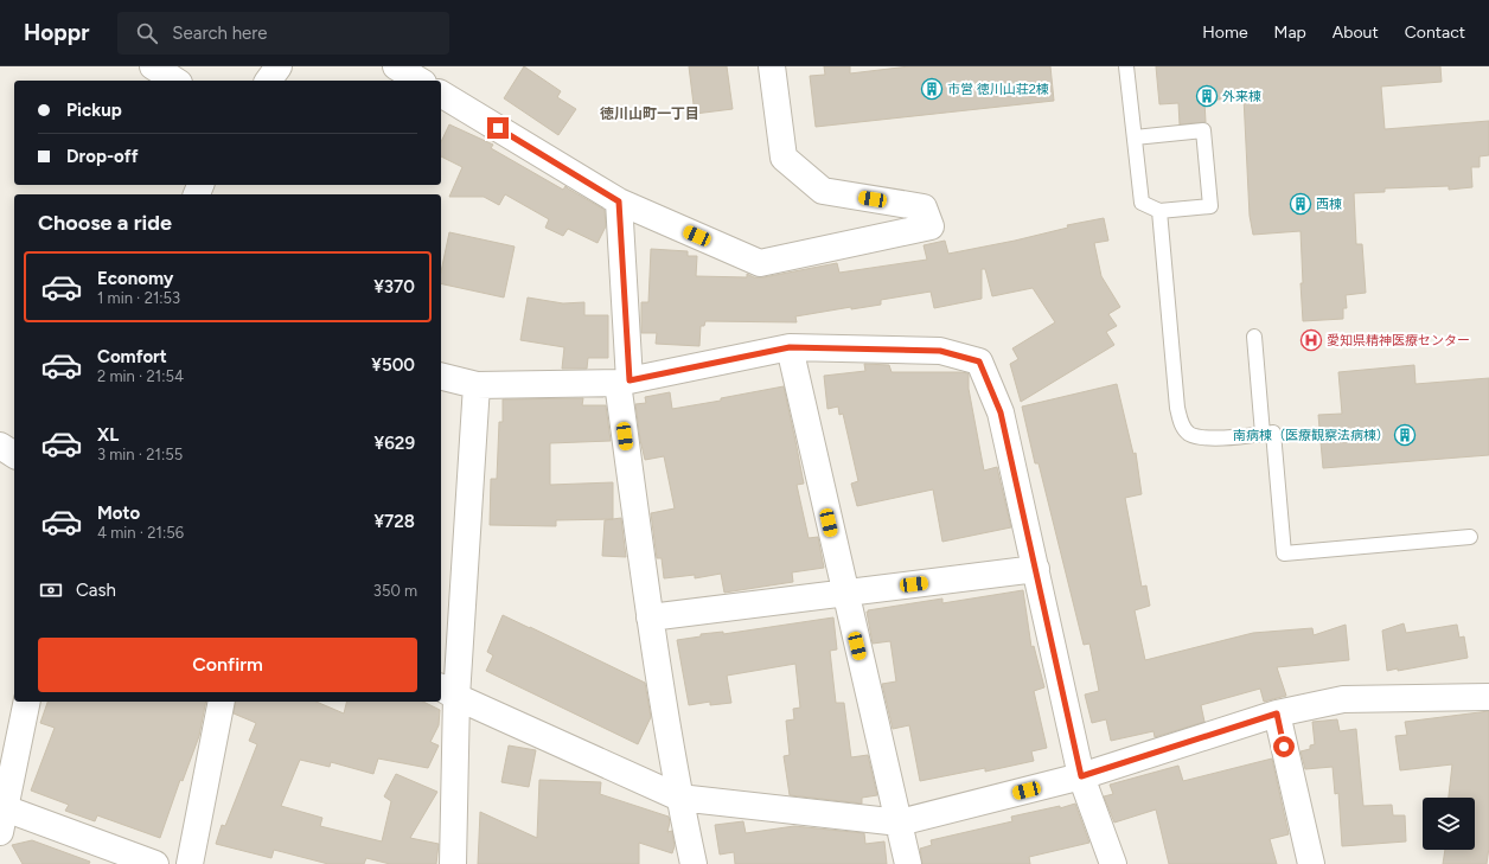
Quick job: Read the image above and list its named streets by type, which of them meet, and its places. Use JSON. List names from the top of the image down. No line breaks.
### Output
{"districts":["徳川山町一丁目"],"places":{"building":["市営 徳川山荘2棟","外来棟","西棟","南病棟（医療観察法病棟）"],"hospital":["愛知県精神医療センター"]},"page":{"header":"Hoppr","search":"Search here","nav":["Home","Map","About","Contact"],"banner":["Pickup","Drop-off"],"heading":"Choose a ride","list":[{"name":"Economy","note":"1 min · 21:53","value":"¥370"},{"name":"Comfort","note":"2 min · 21:54","value":"¥500"},{"name":"XL","note":"3 min · 21:55","value":"¥629"},{"name":"Moto","note":"4 min · 21:56","value":"¥728"}],"pay":["Cash","350 m"],"buttons":"Confirm"}}
